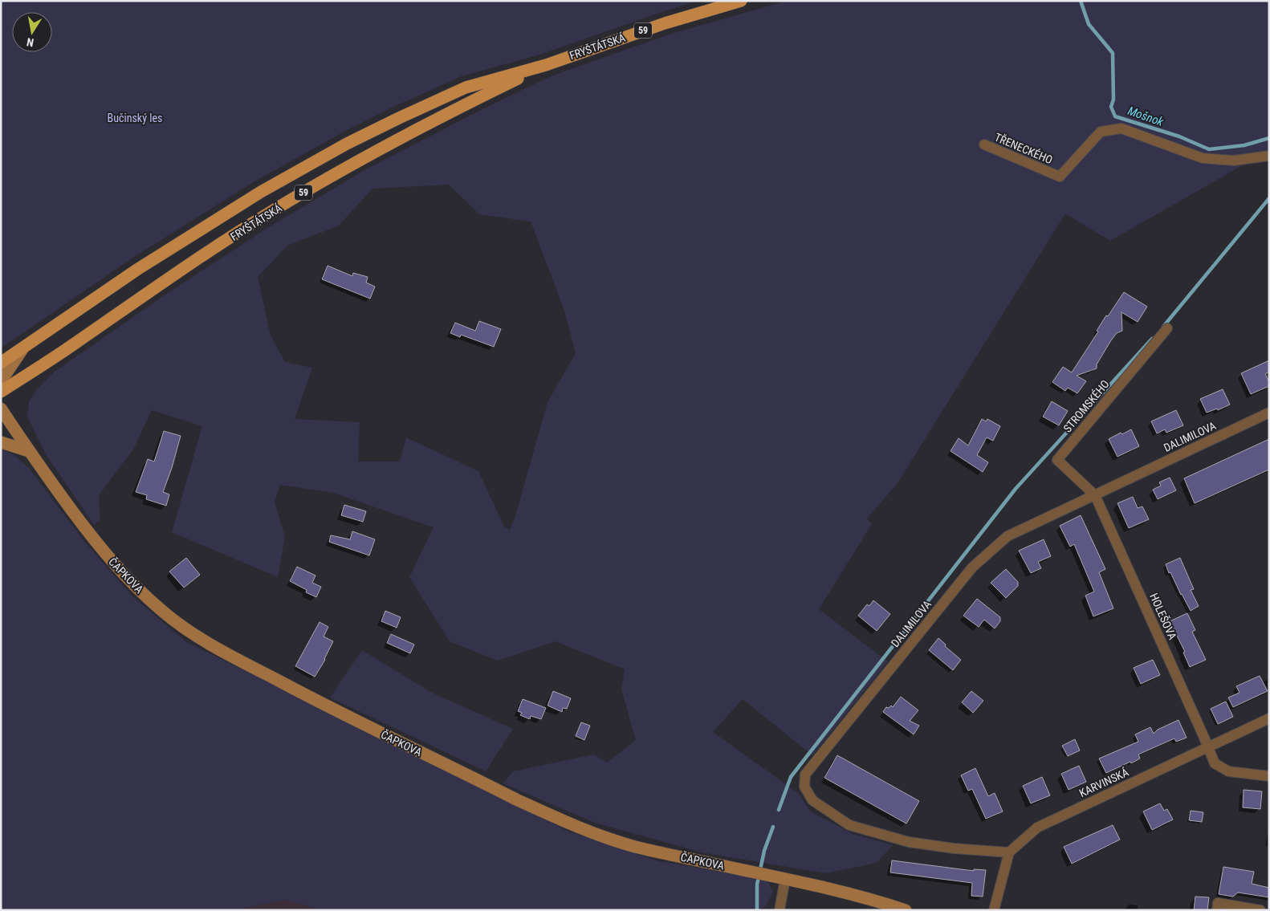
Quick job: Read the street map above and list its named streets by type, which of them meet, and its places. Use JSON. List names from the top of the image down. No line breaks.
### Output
{"streets":{"main road":["59","FRYŠTÁTSKÁ"],"street":["TŘENECKÉHO","STROMSKÉHO","DALIMILOVA","ČAPKOVA","HOLEŠOVA","KARVINSKÁ"]},"crossings":[["STROMSKÉHO","DALIMILOVA"],["STROMSKÉHO","HOLEŠOVA"],["DALIMILOVA","HOLEŠOVA"],["DALIMILOVA","KARVINSKÁ"],["HOLEŠOVA","KARVINSKÁ"]],"water":["Mošnok"],"parks":["Bučinský les"],"north":"bottom"}
